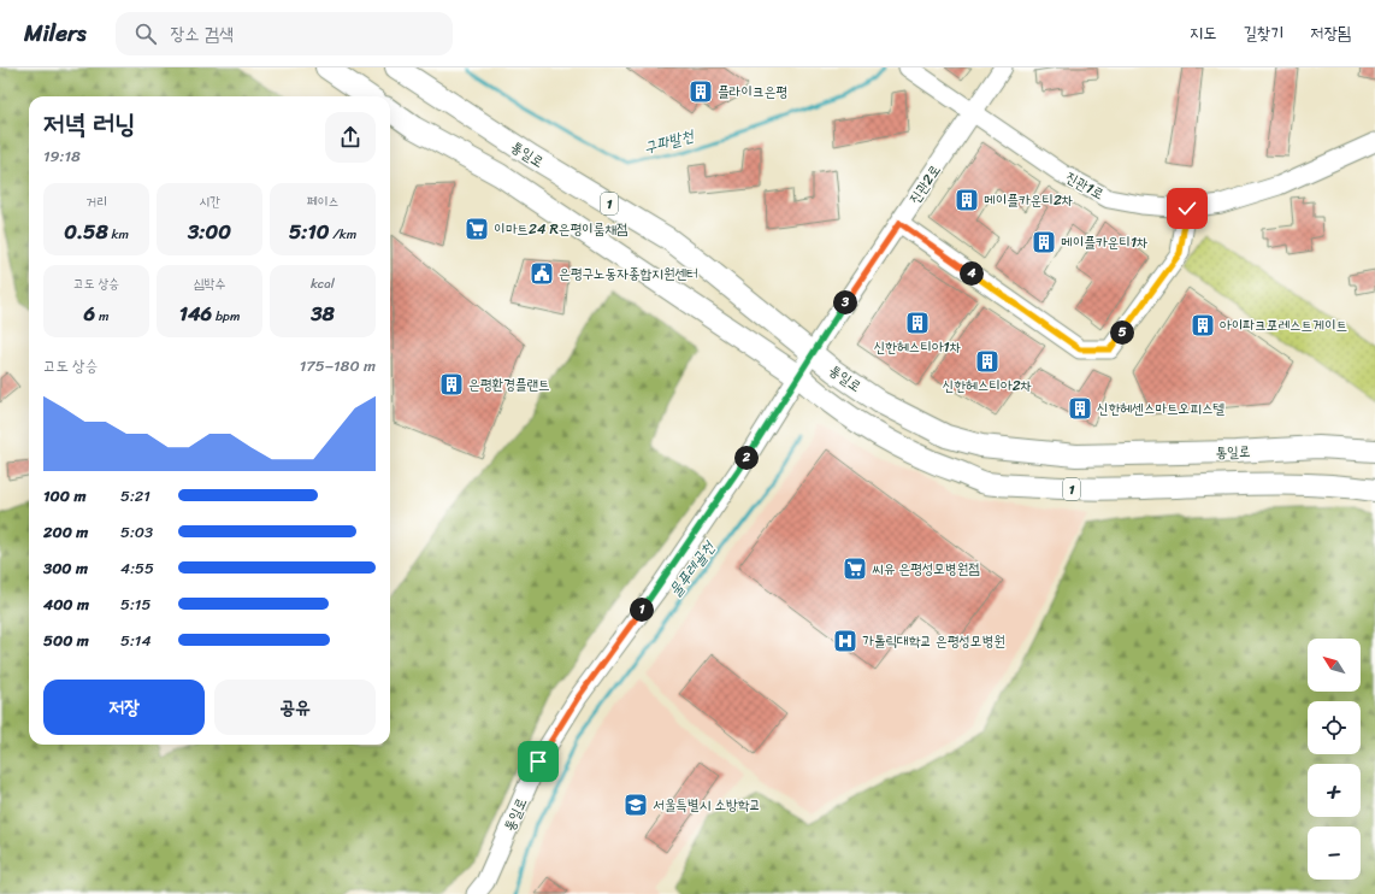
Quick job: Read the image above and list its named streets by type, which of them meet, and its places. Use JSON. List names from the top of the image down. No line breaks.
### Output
{"streets":{"main road":["통일로","1"],"street":["진관2로","진관1로"]},"crossings":[["통일로","진관2로"],["진관2로","진관1로"]],"water":["구파발천","물푸레골천"],"places":{"building":["플라이크은평","메이플카운티2차","메이플카운티1차","신한헤스티아1차","아이파크포레스트게이트","신한헤스티아2차","은평환경플랜트","신한헤센스마트오피스텔"],"supermarket":["이마트24 R은평이룸채점","씨유 은평성모병원점"],"public building":["은평구노동자종합지원센터"],"hospital":["가톨릭대학교 은평성모병원"],"school or university":["서울특별시 소방학교"]},"north":"top left","page":{"header":"Milers","search":"장소 검색","nav":["지도","길찾기","저장됨"],"heading":["저녁 러닝","19:18"],"stats":[["거리","0.58 km"],["시간","3:00"],["페이스","5:10 /km"],["고도 상승","6 m"],["심박수","146 bpm"],["kcal","38"]],"pins":["4","3","5","2","1"],"chart":["고도 상승","175–180 m"],"list":[{"name":"100 m","note":"5:21"},{"name":"200 m","note":"5:03"},{"name":"300 m","note":"4:55"},{"name":"400 m","note":"5:15"},{"name":"500 m","note":"5:14"}],"map_buttons":["+","−"],"buttons":["저장","공유"]}}
